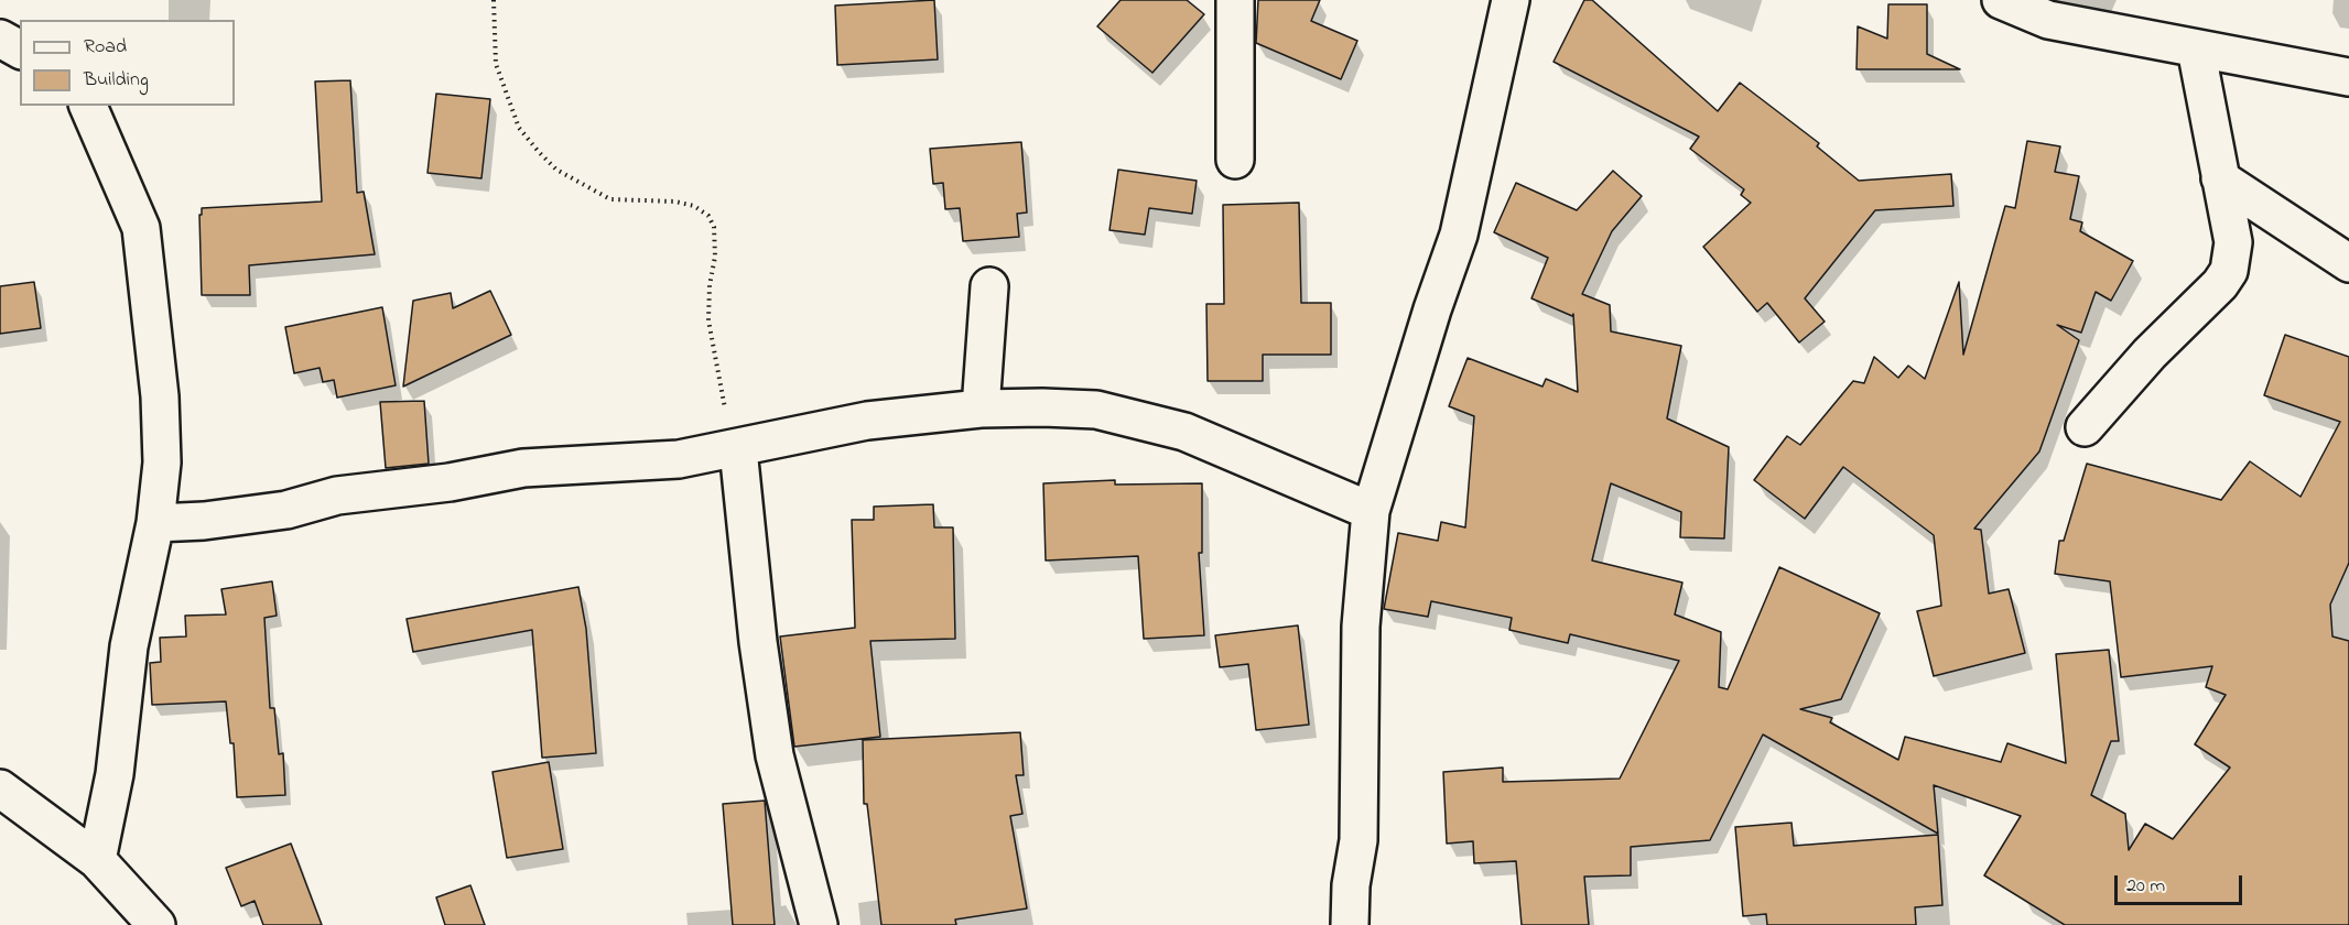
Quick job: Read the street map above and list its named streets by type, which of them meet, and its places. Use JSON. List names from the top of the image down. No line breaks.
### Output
{"legend":["Road","Building"],"scale_bar":"20 m"}
